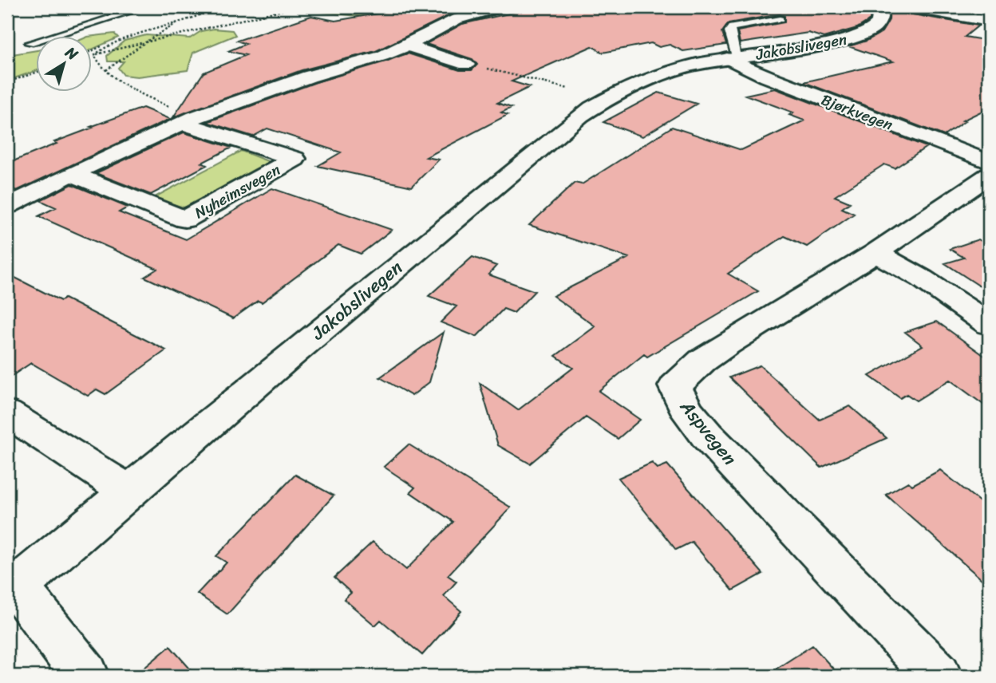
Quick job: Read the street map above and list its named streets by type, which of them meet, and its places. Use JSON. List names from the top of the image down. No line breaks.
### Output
{"streets":{"street":["Jakobslivegen","Bjørkvegen","Nyheimsvegen","Aspvegen"]},"crossings":[["Jakobslivegen","Bjørkvegen"]],"north":"top right"}
